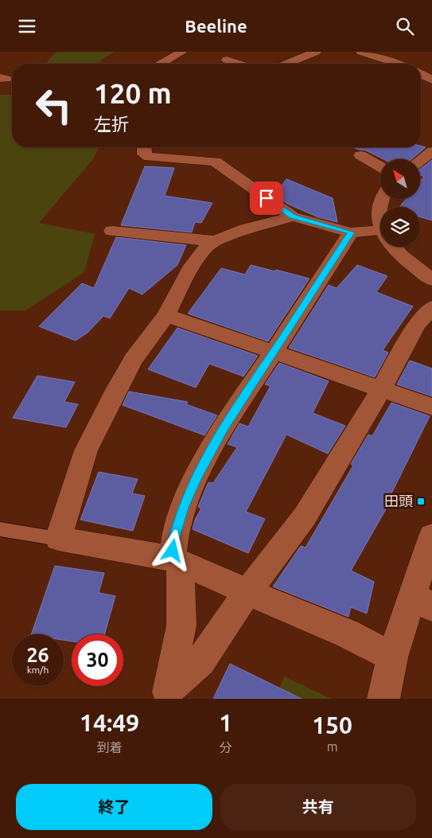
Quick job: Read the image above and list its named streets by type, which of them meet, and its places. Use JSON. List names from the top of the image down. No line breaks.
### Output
{"places":{"transit":["田頭"]},"north":"top left","page":{"header":"Beeline","turn":["120 m","左折"],"speed":"26 km/h","limit":"30","eta":["14:49","到着","1","分","150","m"],"buttons":["終了","共有"]}}
